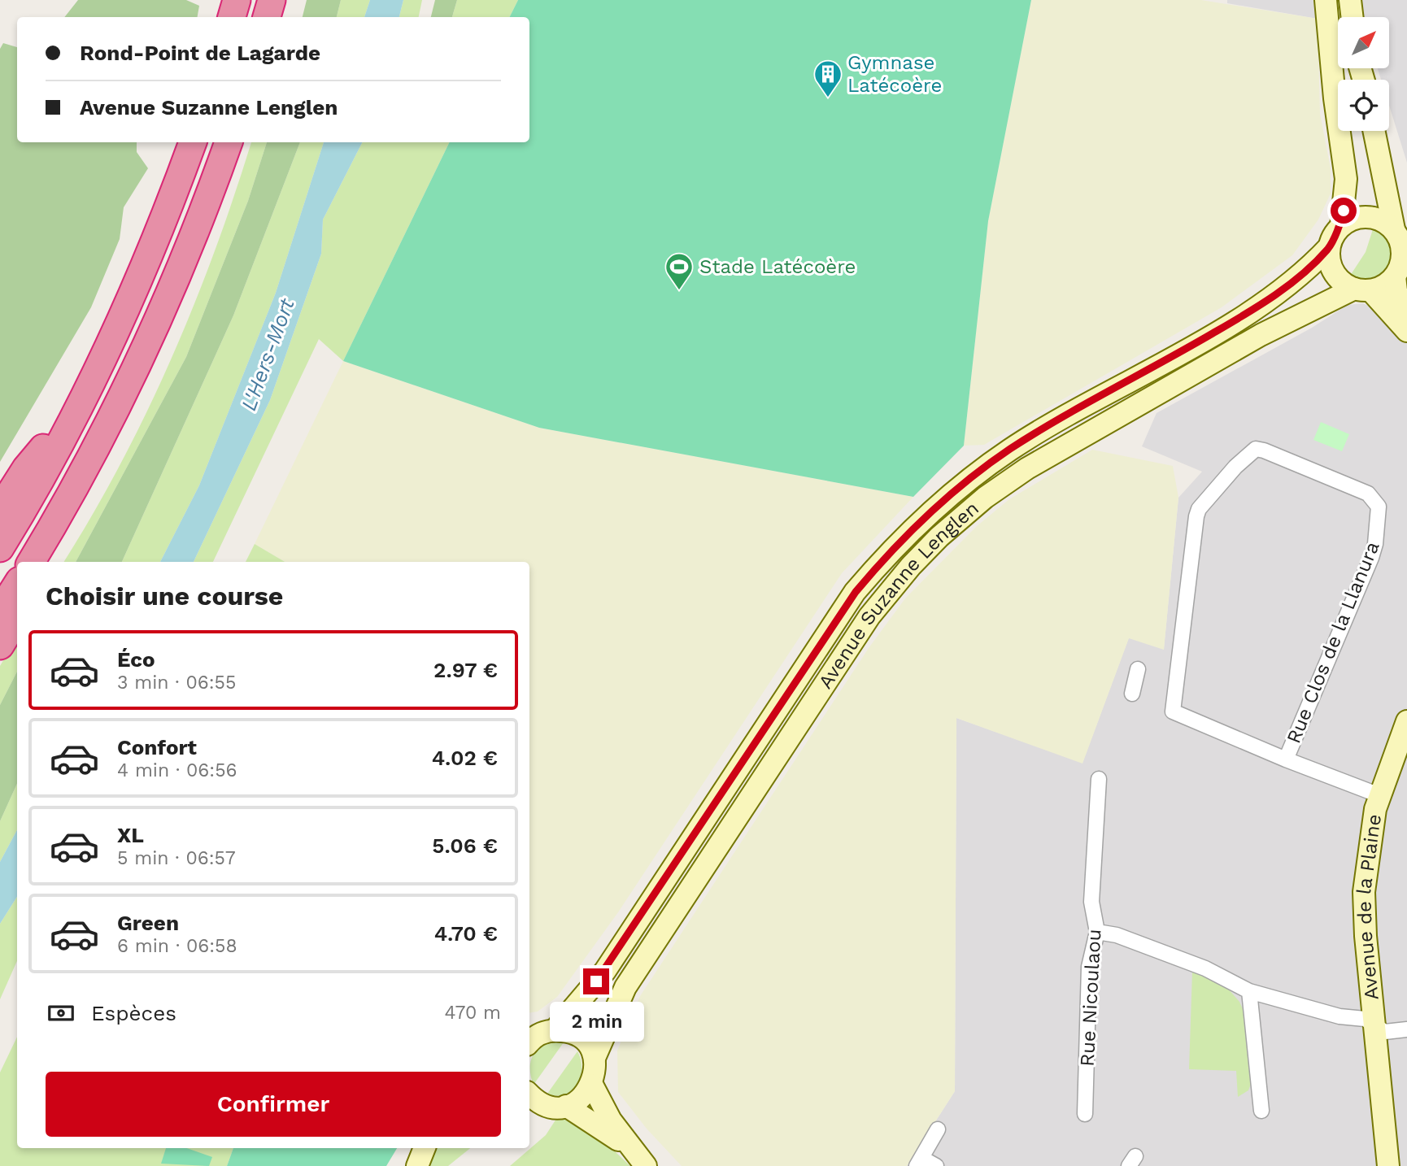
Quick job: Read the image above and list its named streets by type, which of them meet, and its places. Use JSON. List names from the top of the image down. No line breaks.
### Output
{"streets":{"street":["Avenue Suzanne Lenglen","Rue Clos de la Llanura","Avenue de la Plaine","Rue Nicoulaou"]},"water":["L'Hers-Mort"],"places":{"building":["Gymnase Latécoère"],"sports":["Stade Latécoère"]},"north":"top right","page":{"banner":["Rond-Point de Lagarde","Avenue Suzanne Lenglen"],"heading":"Choisir une course","list":[{"name":"Éco","note":"3 min · 06:55","value":"2.97 €"},{"name":"Confort","note":"4 min · 06:56","value":"4.02 €"},{"name":"XL","note":"5 min · 06:57","value":"5.06 €"},{"name":"Green","note":"6 min · 06:58","value":"4.70 €"}],"pay":["Espèces","470 m"],"bubble":"2 min","buttons":"Confirmer"}}
